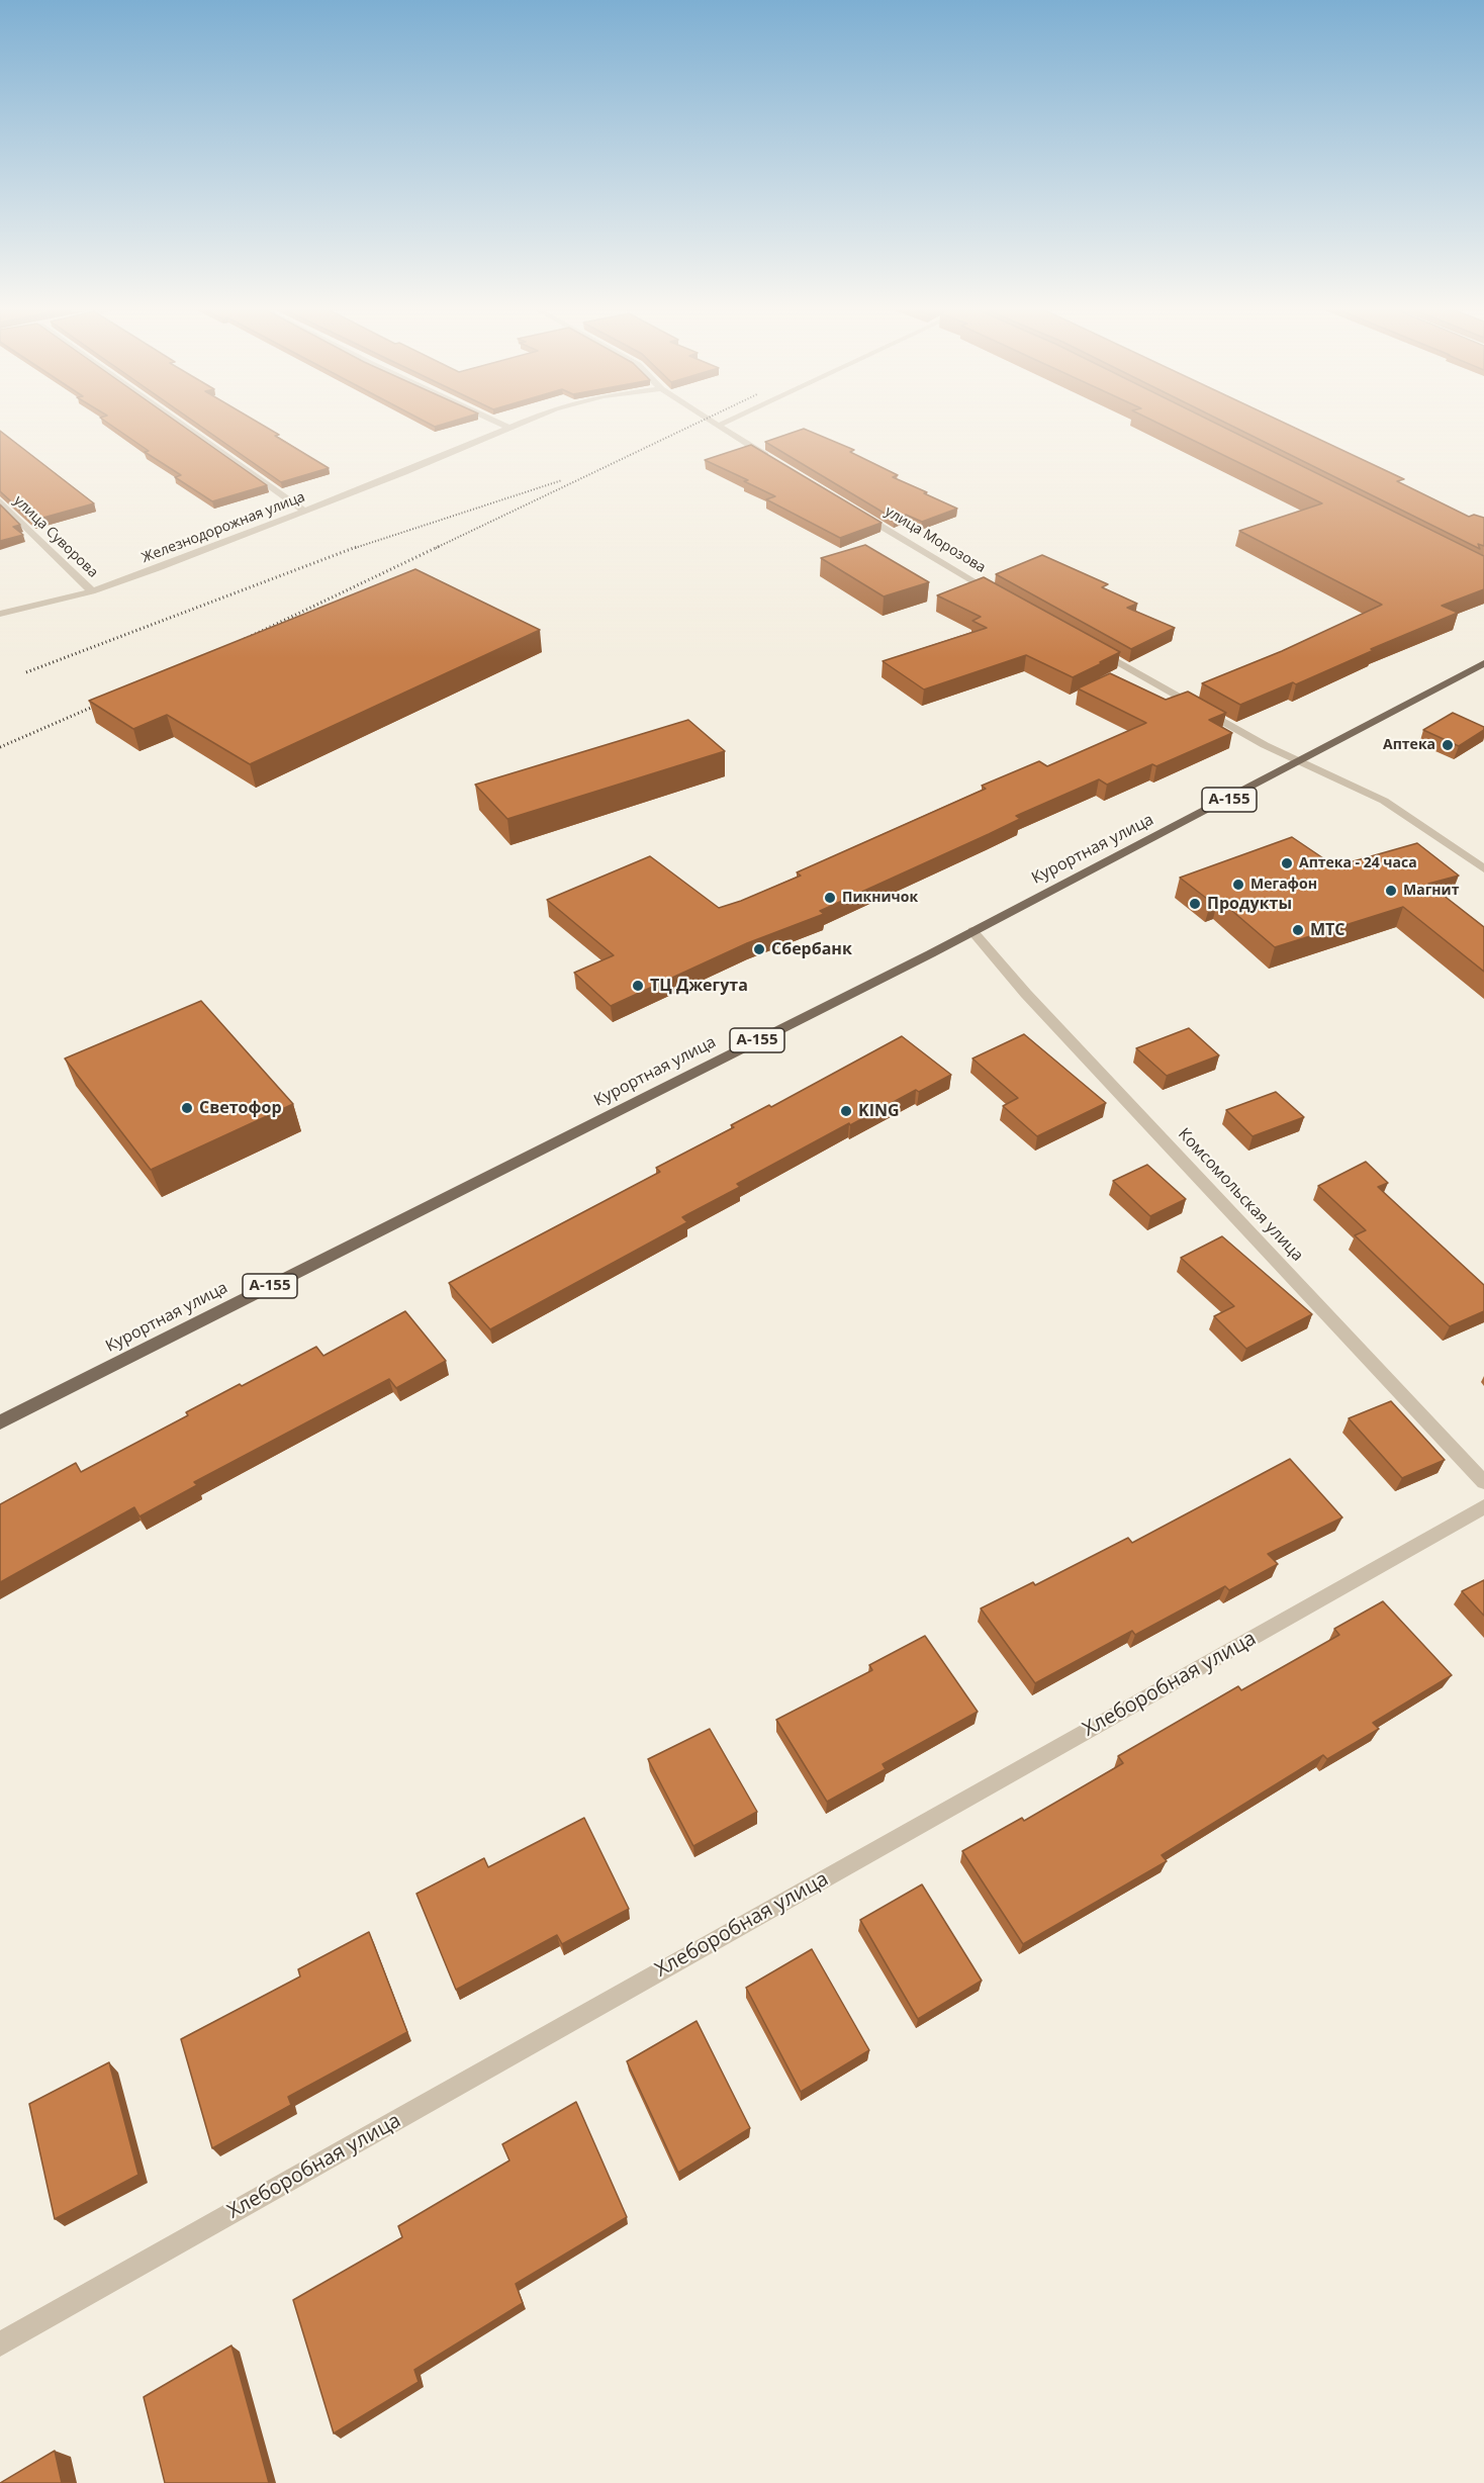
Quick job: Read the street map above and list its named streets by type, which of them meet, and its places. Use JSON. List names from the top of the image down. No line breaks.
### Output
{"streets":{"main road":["А-155","Курортная улица"],"street":["Железнодорожная улица","улица Суворова","улица Морозова","Комсомольская улица","Хлеборобная улица"]},"crossings":[["Железнодорожная улица","улица Суворова"],["Курортная улица","Комсомольская улица"]],"places":["Аптека","Аптека - 24 часа","Мегафон","Магнит","Пикничок","Продукты","МТС","Сбербанк","ТЦ Джегута","Светофор","KING"]}
